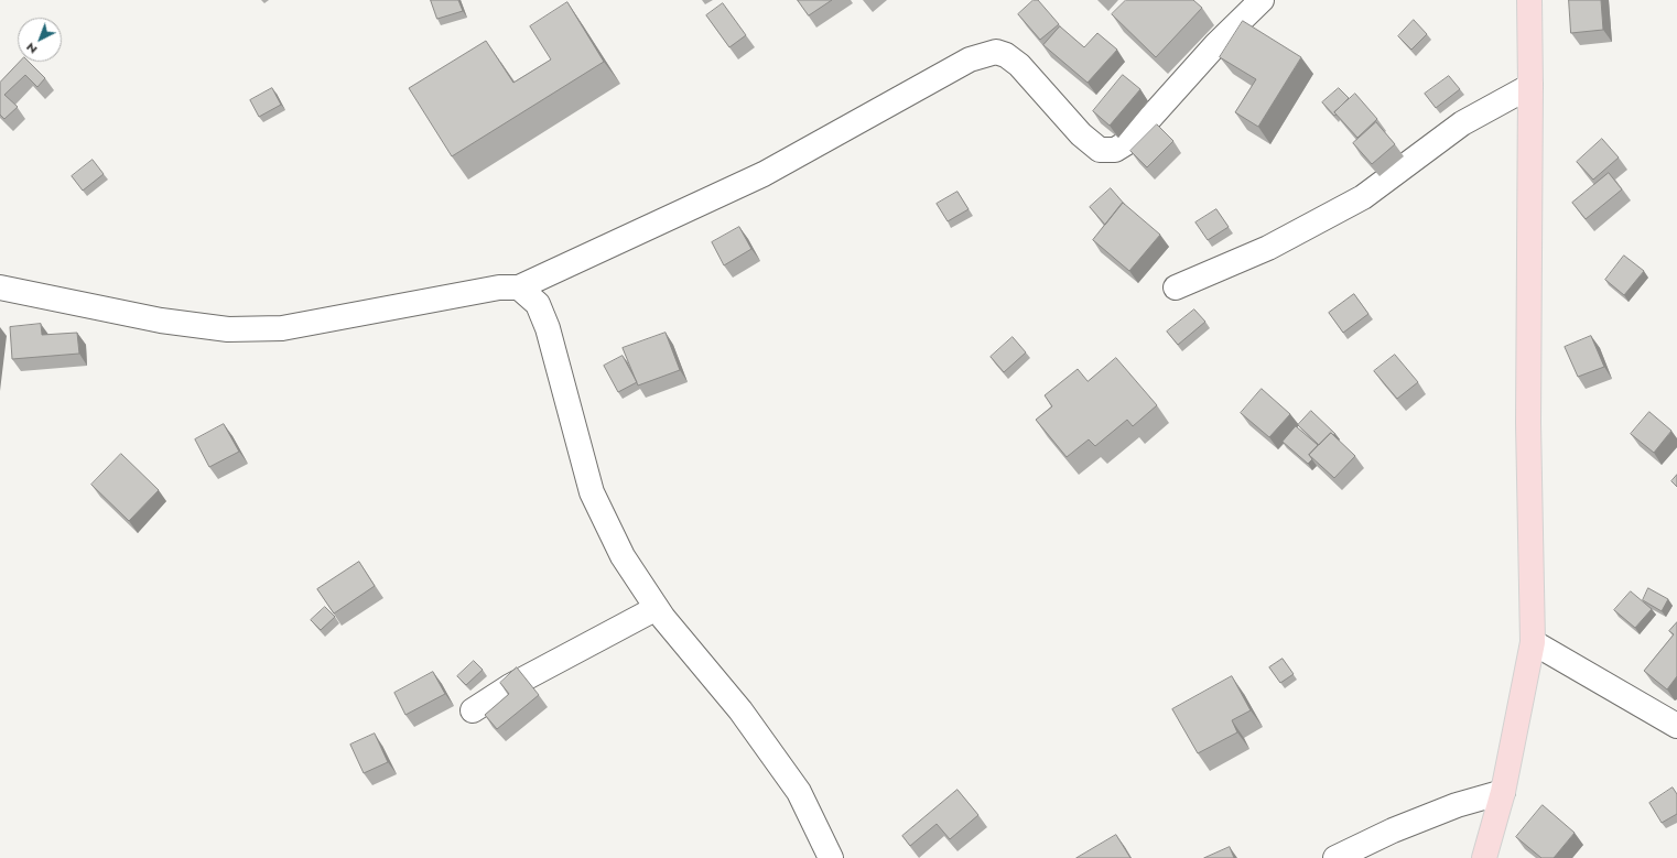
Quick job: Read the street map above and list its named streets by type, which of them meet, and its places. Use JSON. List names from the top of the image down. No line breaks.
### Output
{"north":"bottom left"}
